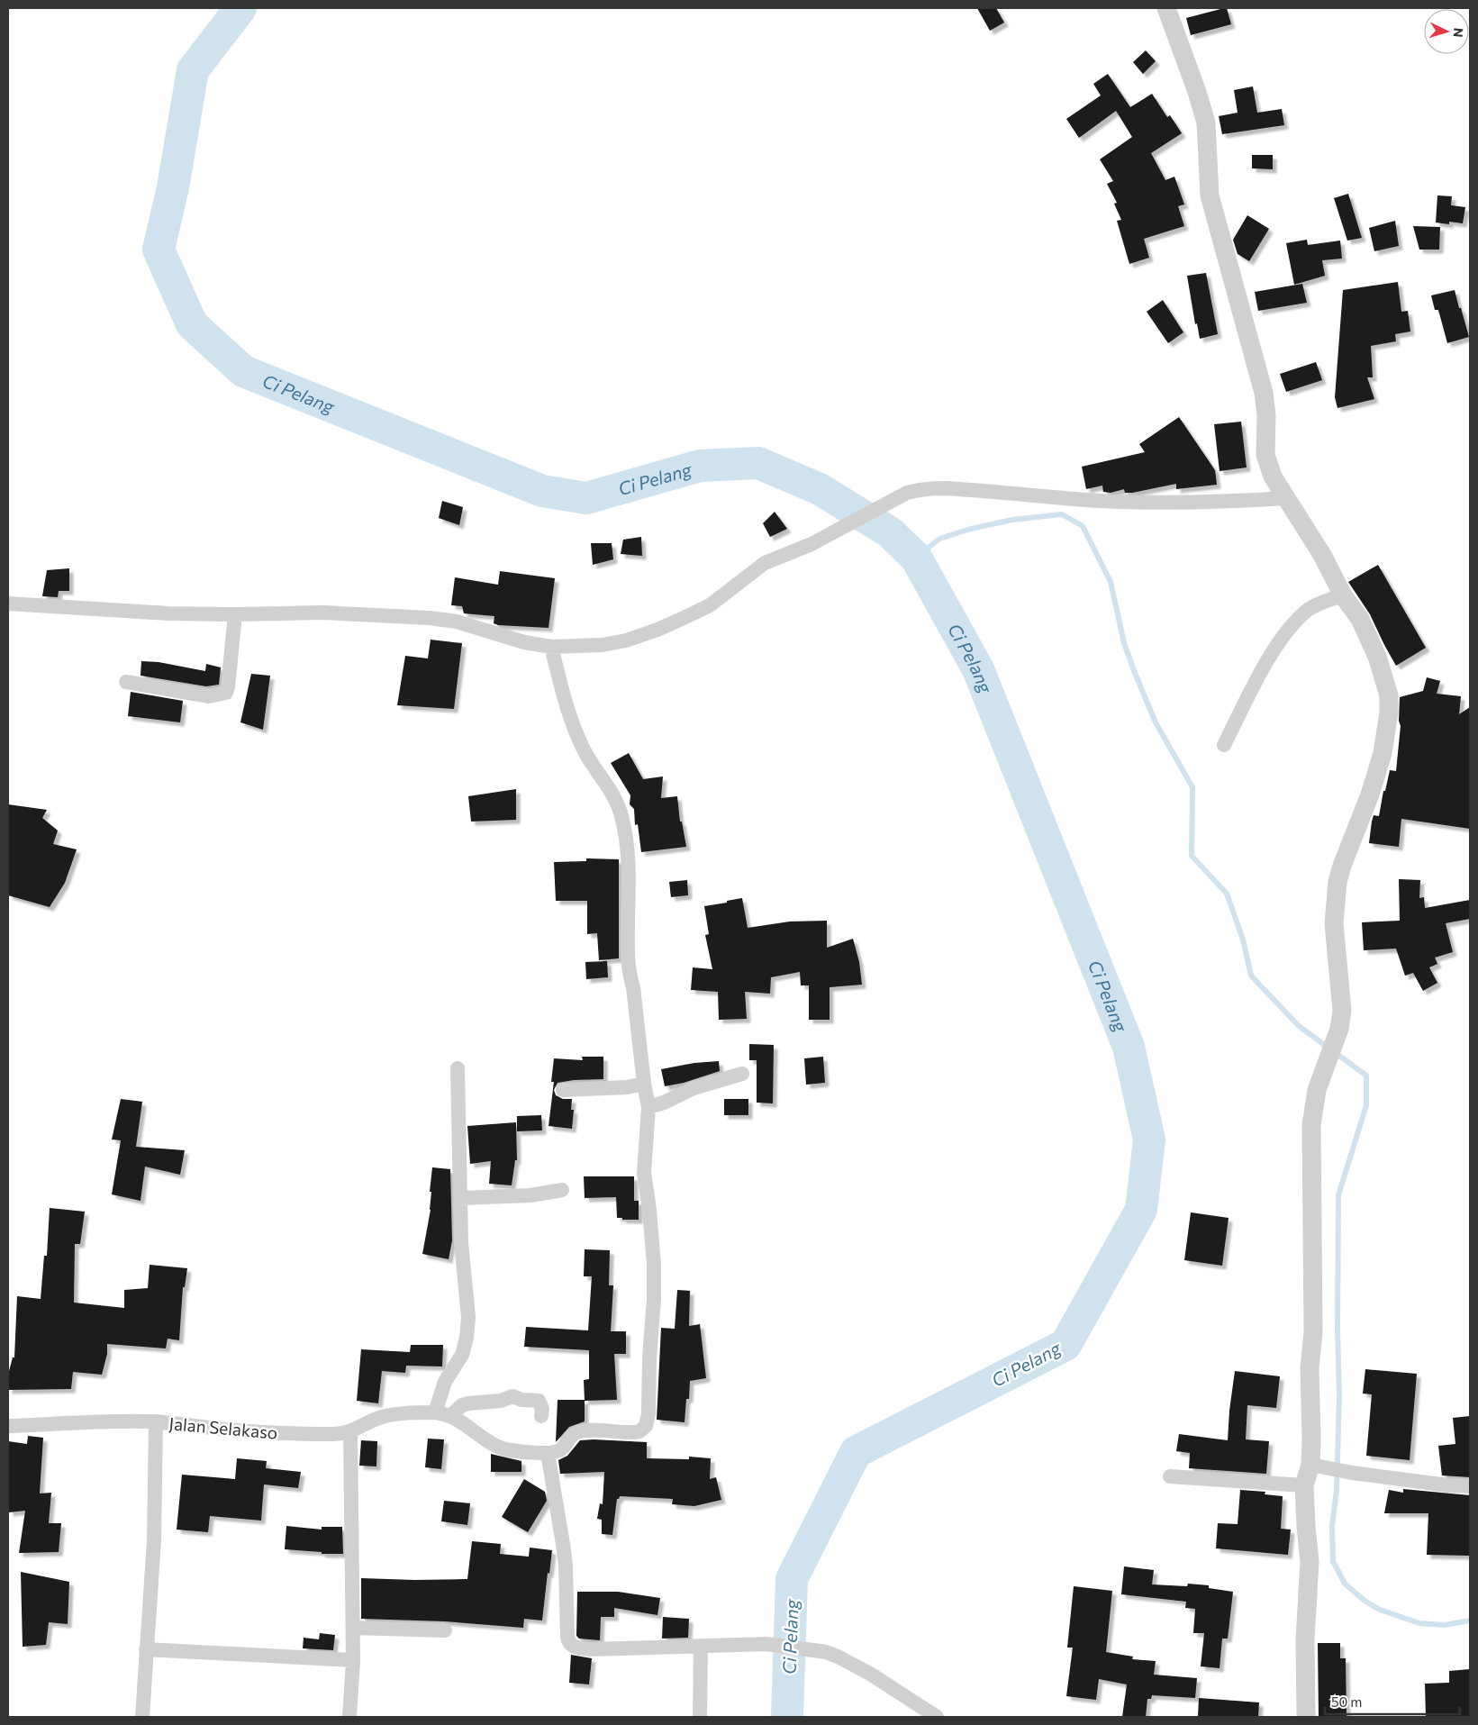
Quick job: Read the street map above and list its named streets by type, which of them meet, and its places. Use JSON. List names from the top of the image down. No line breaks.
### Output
{"streets":{"street":["Jalan Selakaso"]},"water":["Ci Pelang"],"scale_bar":"50 m","north":"right"}
